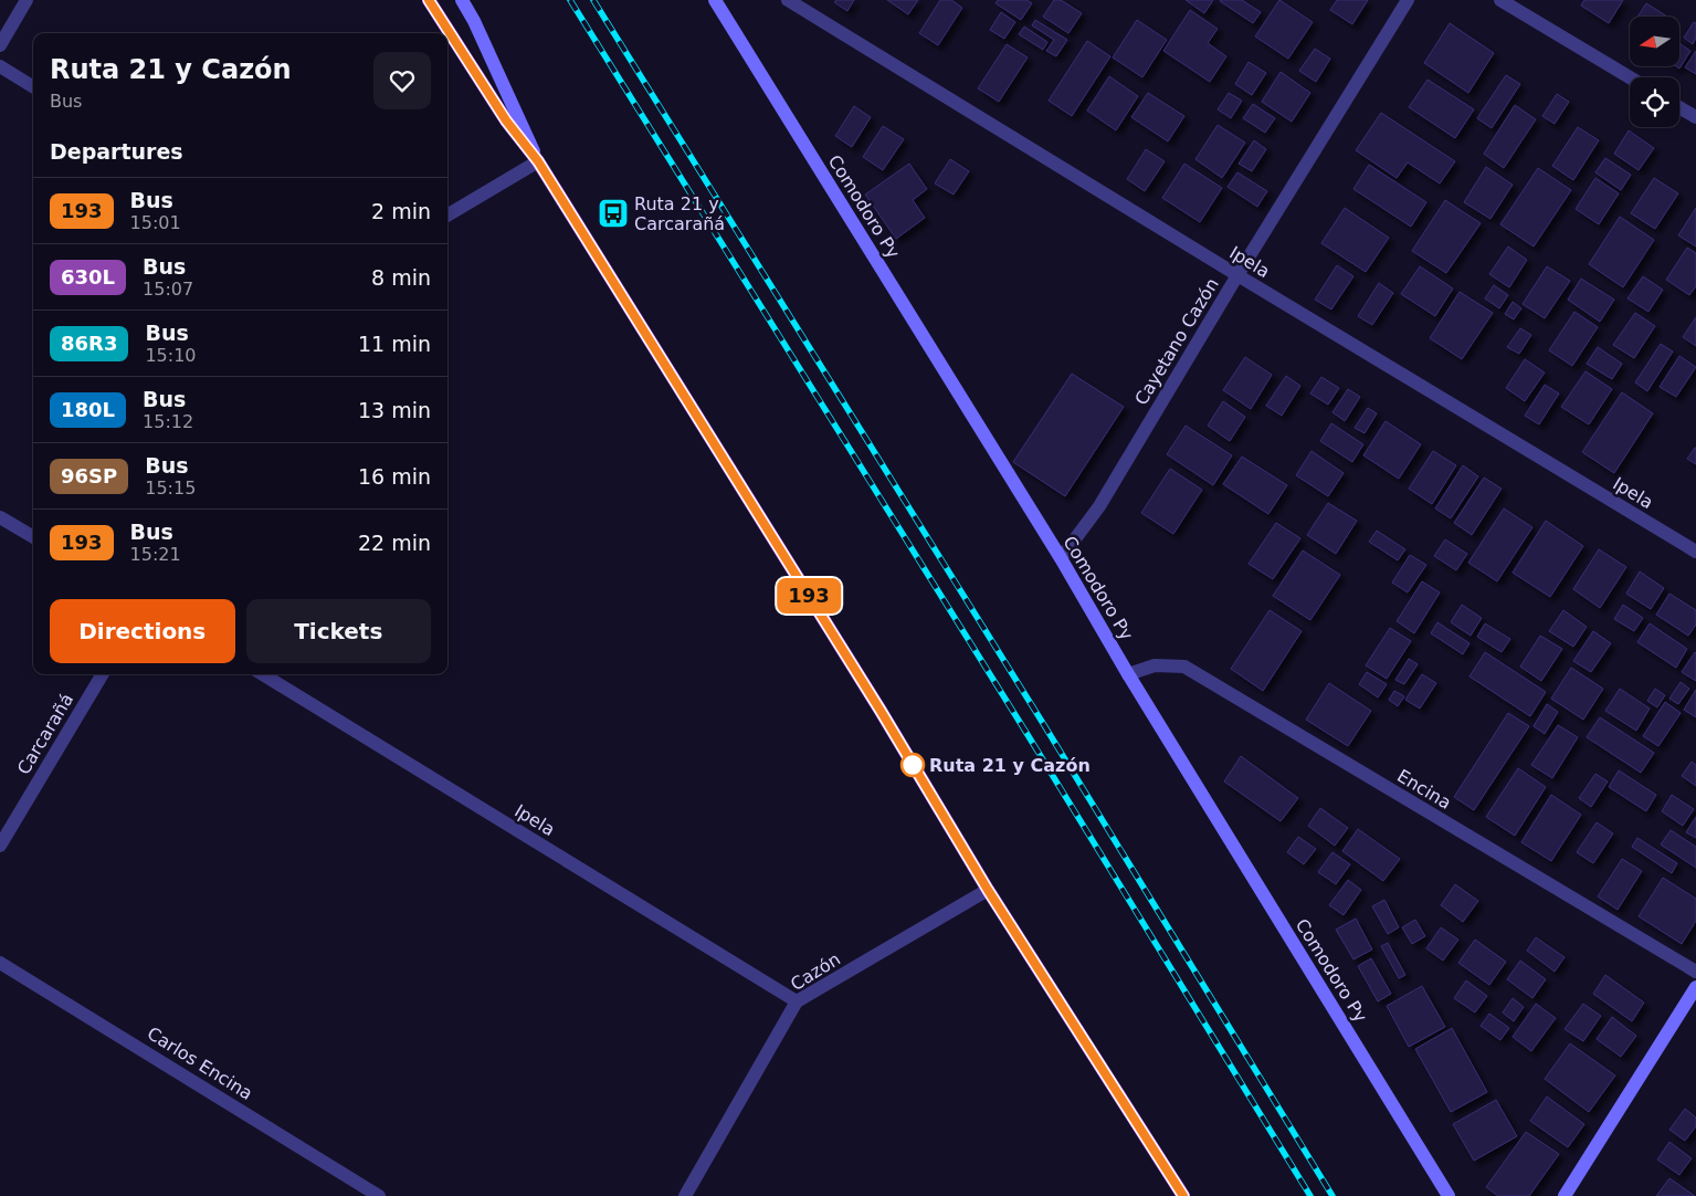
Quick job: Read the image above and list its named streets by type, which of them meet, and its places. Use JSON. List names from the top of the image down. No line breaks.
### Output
{"streets":{"street":["Comodoro Py","Ipela","Cayetano Cazón","Carcarañá","Encina","Cazón","Carlos Encina"]},"crossings":[["Comodoro Py","Cayetano Cazón"],["Comodoro Py","Encina"],["Ipela","Cayetano Cazón"],["Ipela","Cazón"]],"places":{"bus stop":["Ruta 21 y Carcarañá"],"other":["Ruta 21 y Cazón"]},"lines":["bus line 193"],"north":"left","page":{"on_map":"193","heading":[["Ruta 21 y Cazón","Bus"],"Departures"],"list":[{"mark":"193","name":"Bus","note":"15:01","value":"2 min"},{"mark":"630L","name":"Bus","note":"15:07","value":"8 min"},{"mark":"86R3","name":"Bus","note":"15:10","value":"11 min"},{"mark":"180L","name":"Bus","note":"15:12","value":"13 min"},{"mark":"96SP","name":"Bus","note":"15:15","value":"16 min"},{"mark":"193","name":"Bus","note":"15:21","value":"22 min"}],"buttons":["Directions","Tickets"]}}
